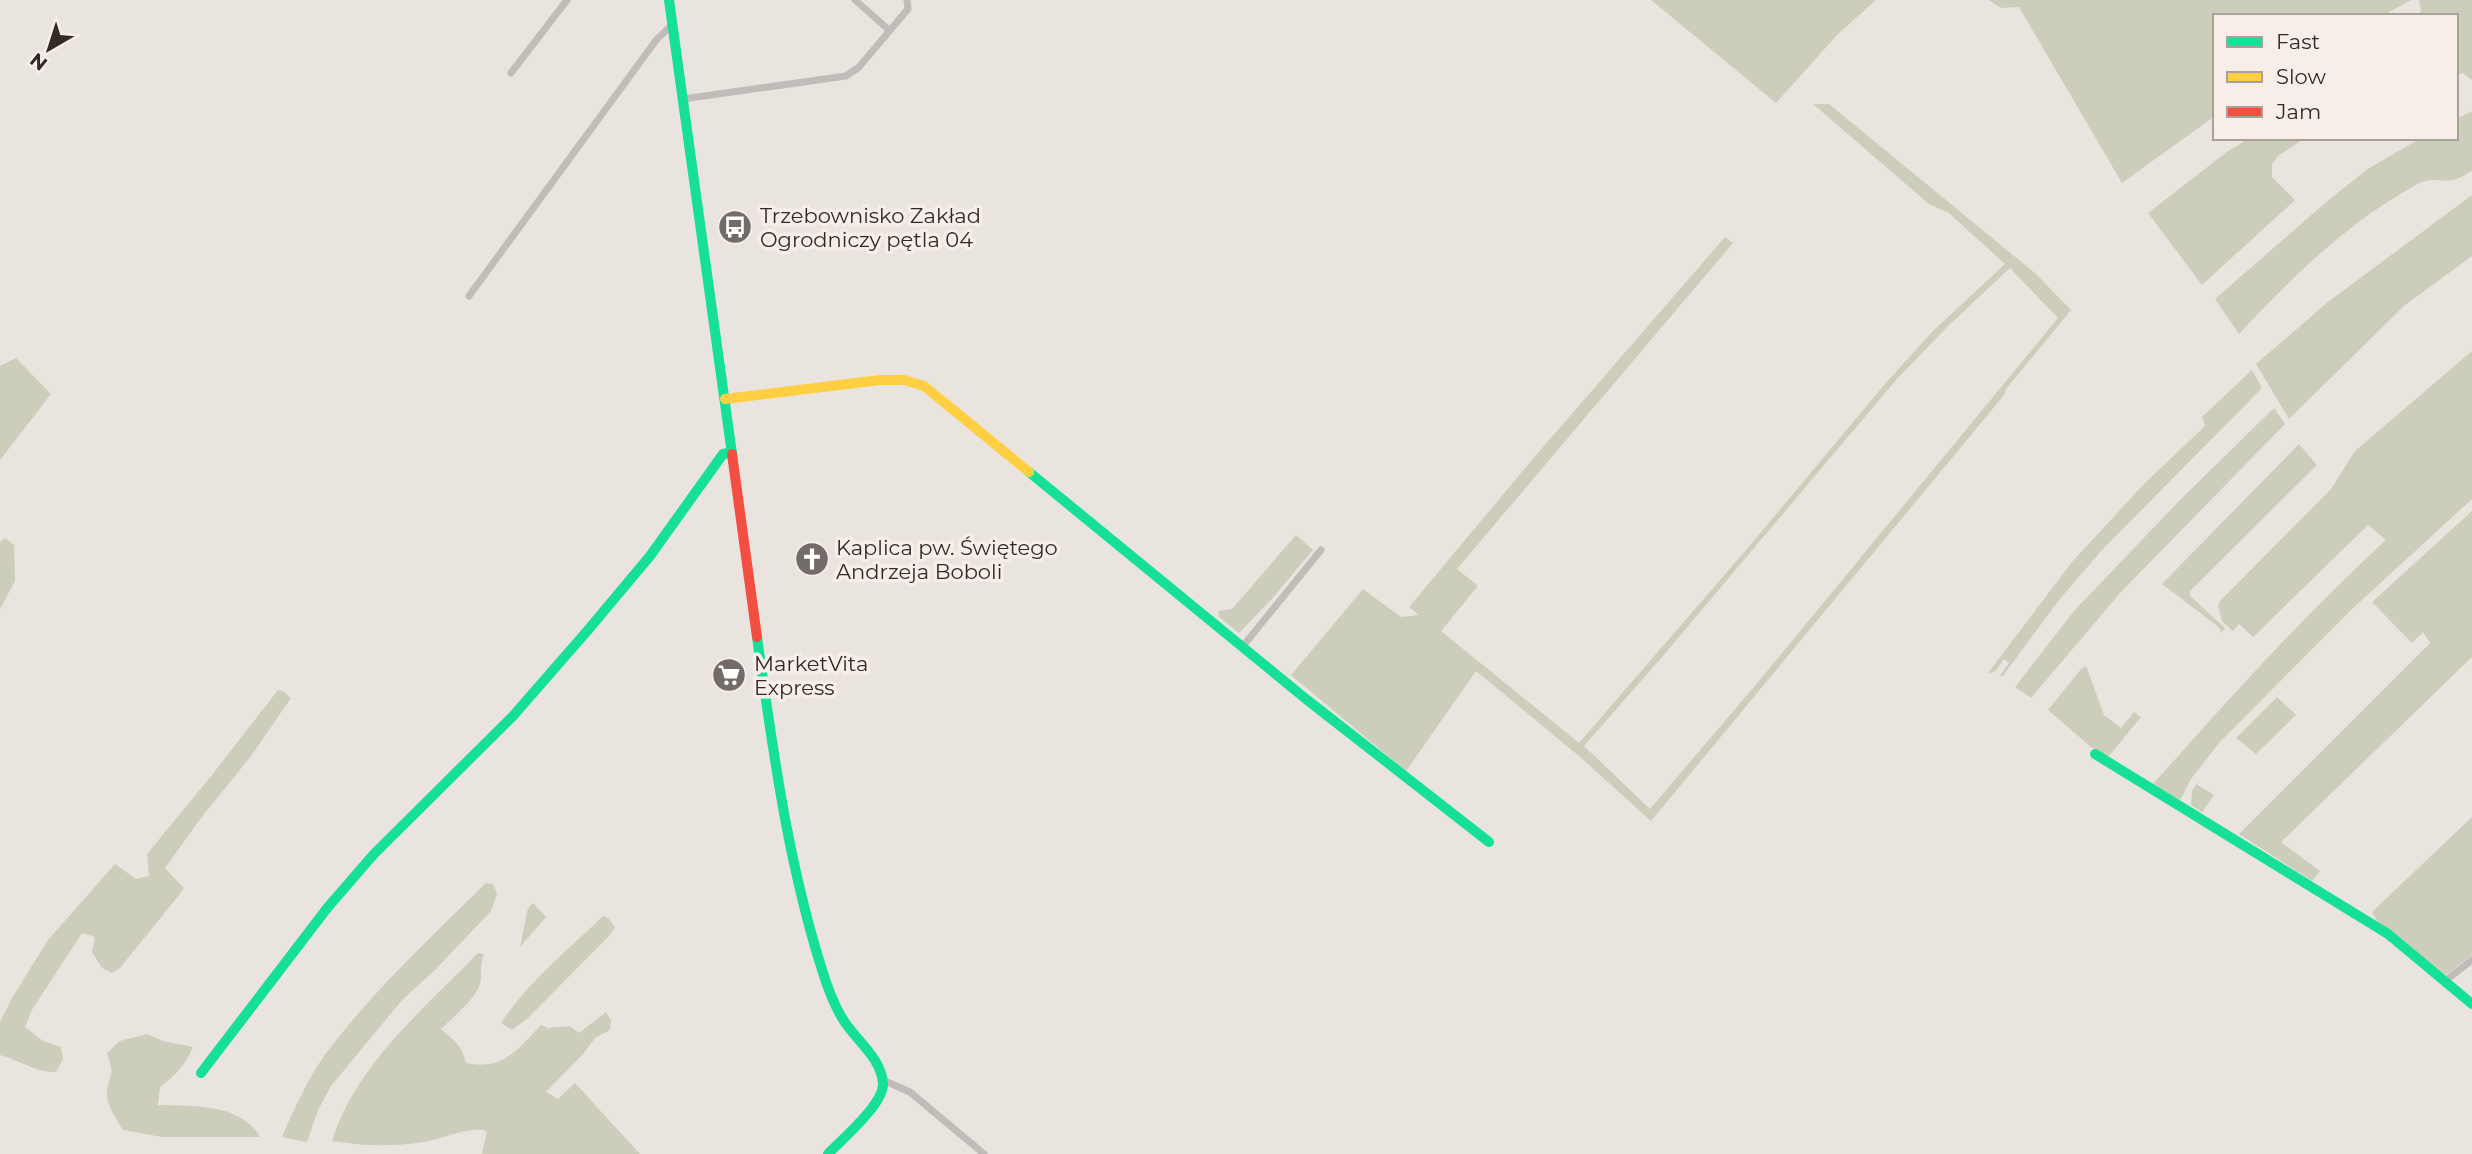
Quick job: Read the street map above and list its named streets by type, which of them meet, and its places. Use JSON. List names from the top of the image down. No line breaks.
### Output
{"places":{"bus stop":["Trzebownisko Zakład Ogrodniczy pętla 04"],"church":["Kaplica pw. Świętego Andrzeja Boboli"],"supermarket":["MarketVita Express"]},"legend":["Fast","Slow","Jam"],"north":"bottom left"}
